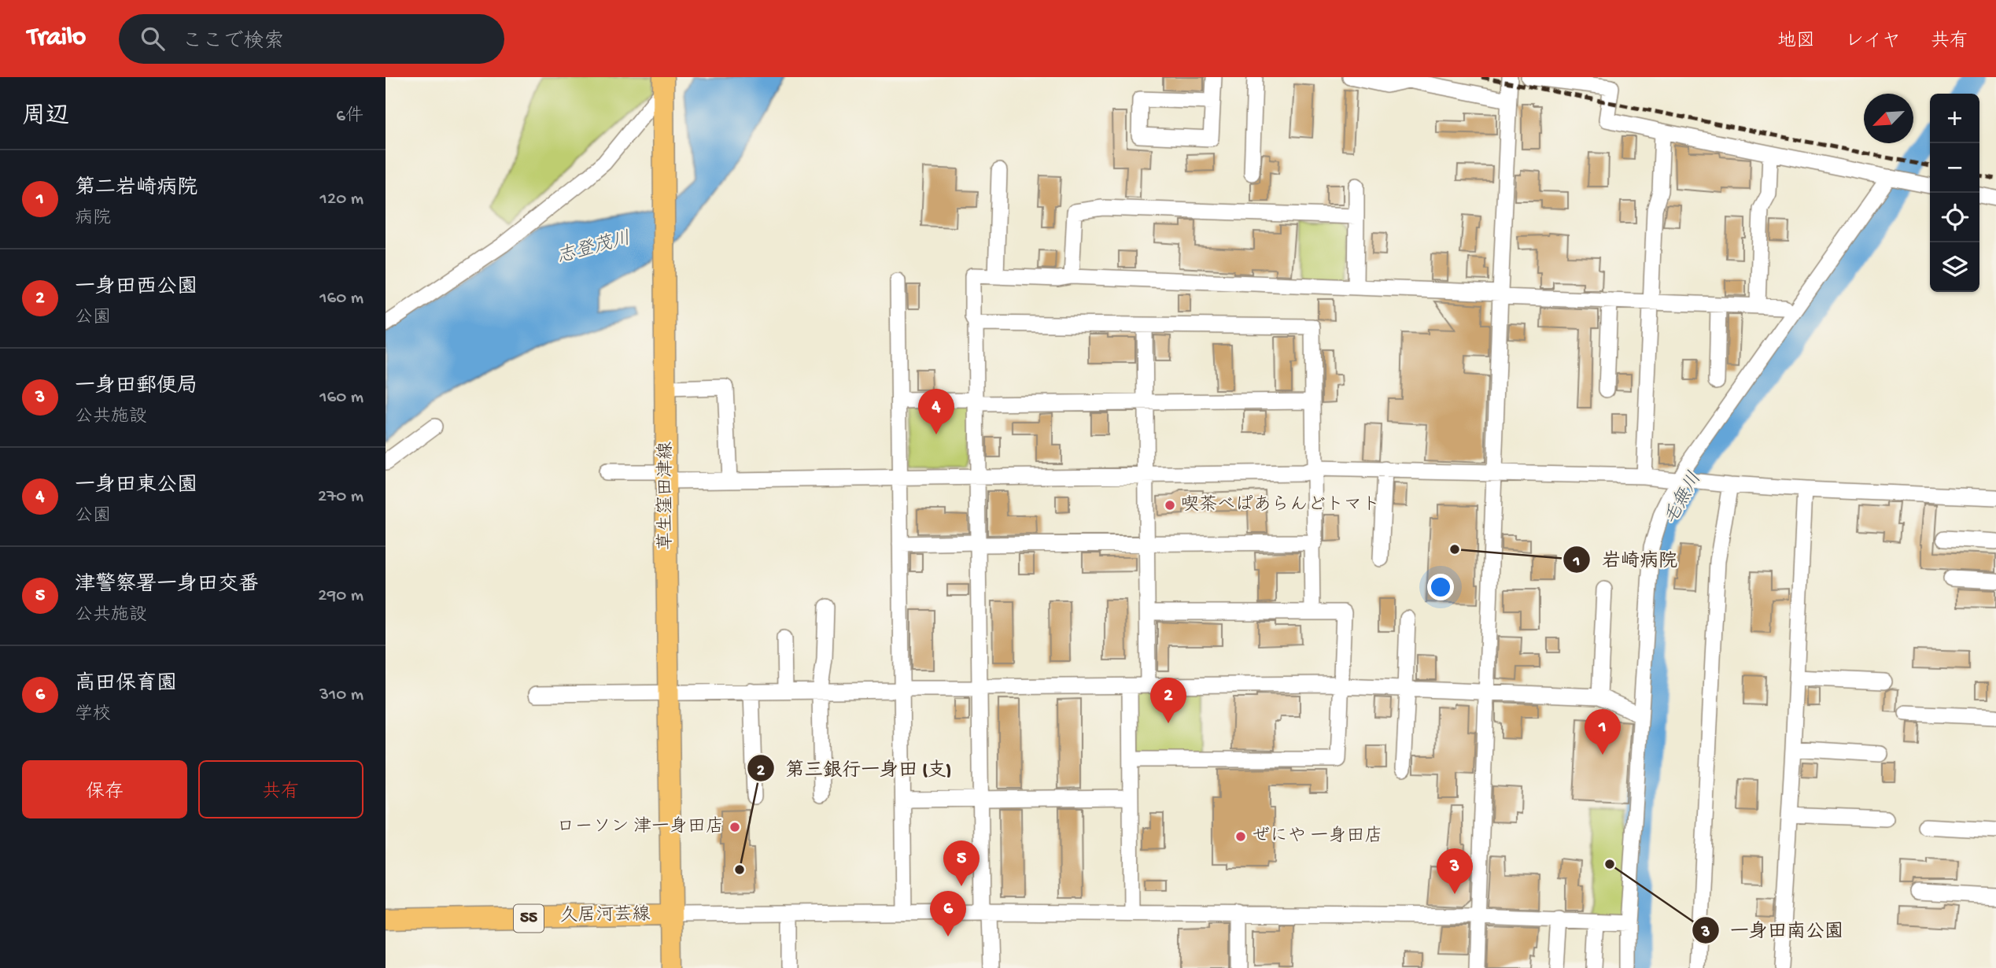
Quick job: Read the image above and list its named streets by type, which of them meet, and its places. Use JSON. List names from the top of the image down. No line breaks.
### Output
{"streets":{"main road":["草生窪田津線","久居河芸線","55"]},"crossings":[["草生窪田津線","久居河芸線"]],"water":["志登茂川","毛無川"],"places":["喫茶べぱあらんどトマト","岩崎病院","ローソン 津一身田店","ぜにや 一身田店","一身田南公園","第三銀行一身田 (支)"],"north":"bottom left","page":{"header":"Trailo","search":"ここで検索","nav":["地図","レイヤ","共有"],"heading":["周辺","6件"],"map_buttons":["+","−"],"list":[{"mark":"1","name":"第二岩崎病院","note":"病院","value":"120 m"},{"mark":"2","name":"一身田西公園","note":"公園","value":"160 m"},{"mark":"3","name":"一身田郵便局","note":"公共施設","value":"160 m"},{"mark":"4","name":"一身田東公園","note":"公園","value":"270 m"},{"mark":"5","name":"津警察署一身田交番","note":"公共施設","value":"290 m"},{"mark":"6","name":"高田保育園","note":"学校","value":"310 m"}],"pins":["4","2","1","5","3","6"],"buttons":["保存","共有"]}}
